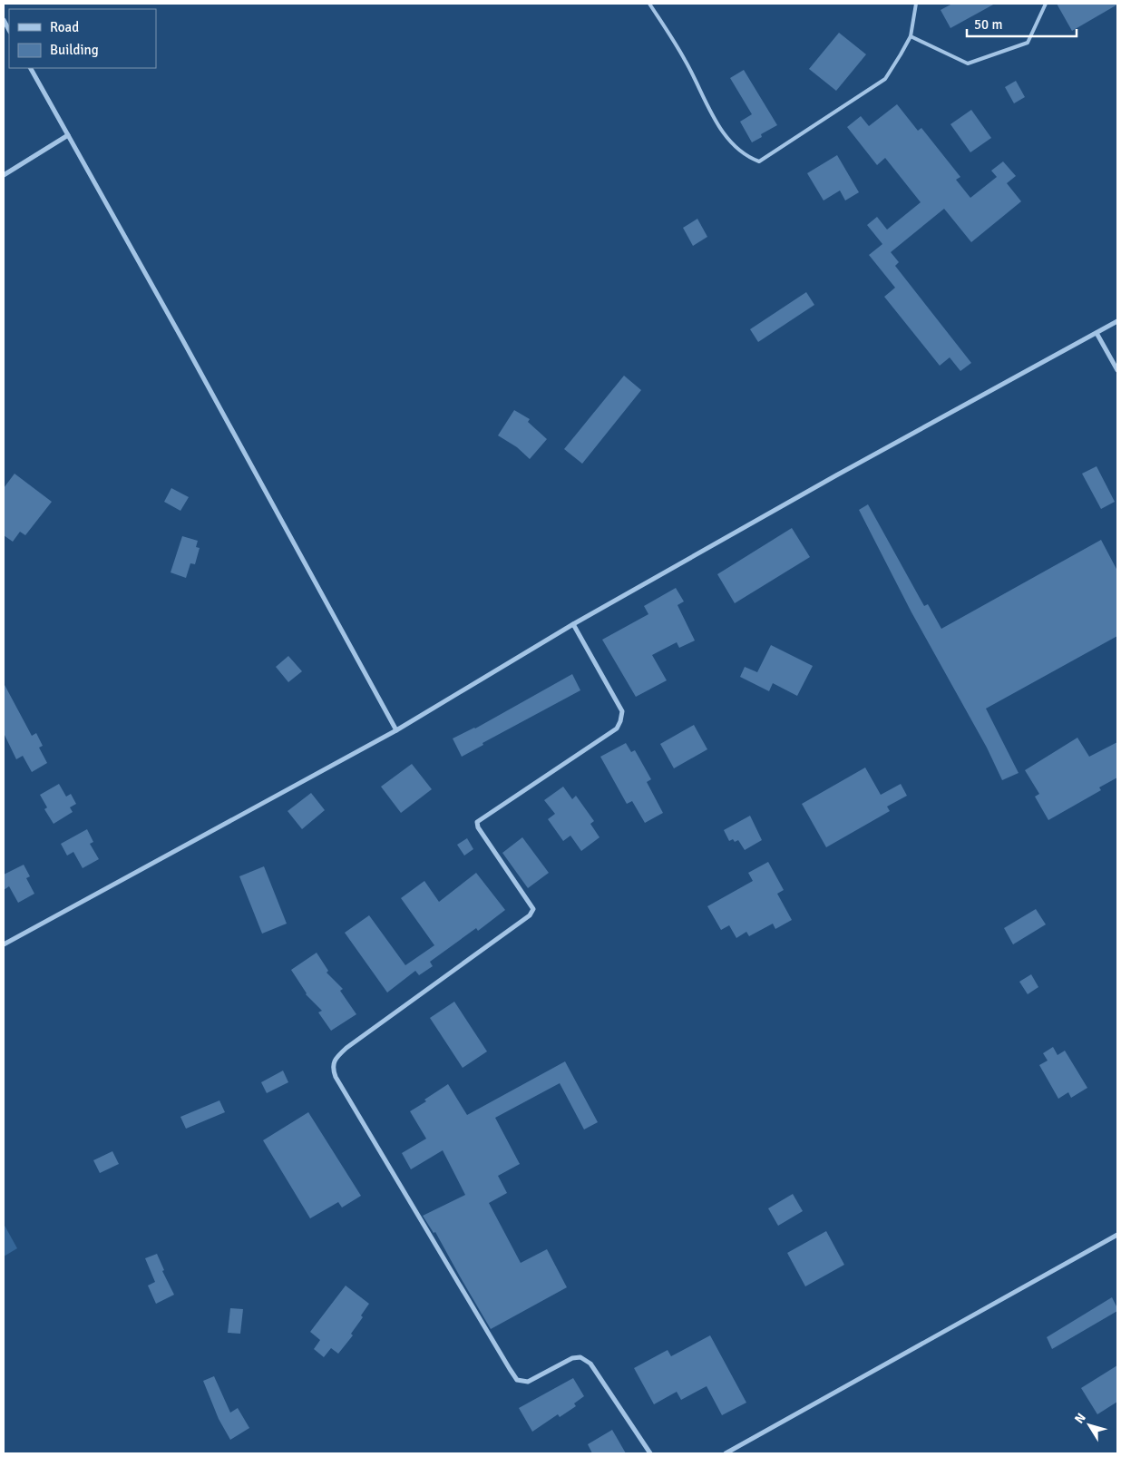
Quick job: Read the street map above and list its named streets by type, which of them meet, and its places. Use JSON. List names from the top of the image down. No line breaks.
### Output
{"legend":["Road","Building"],"scale_bar":"50 m","north":"top left"}
